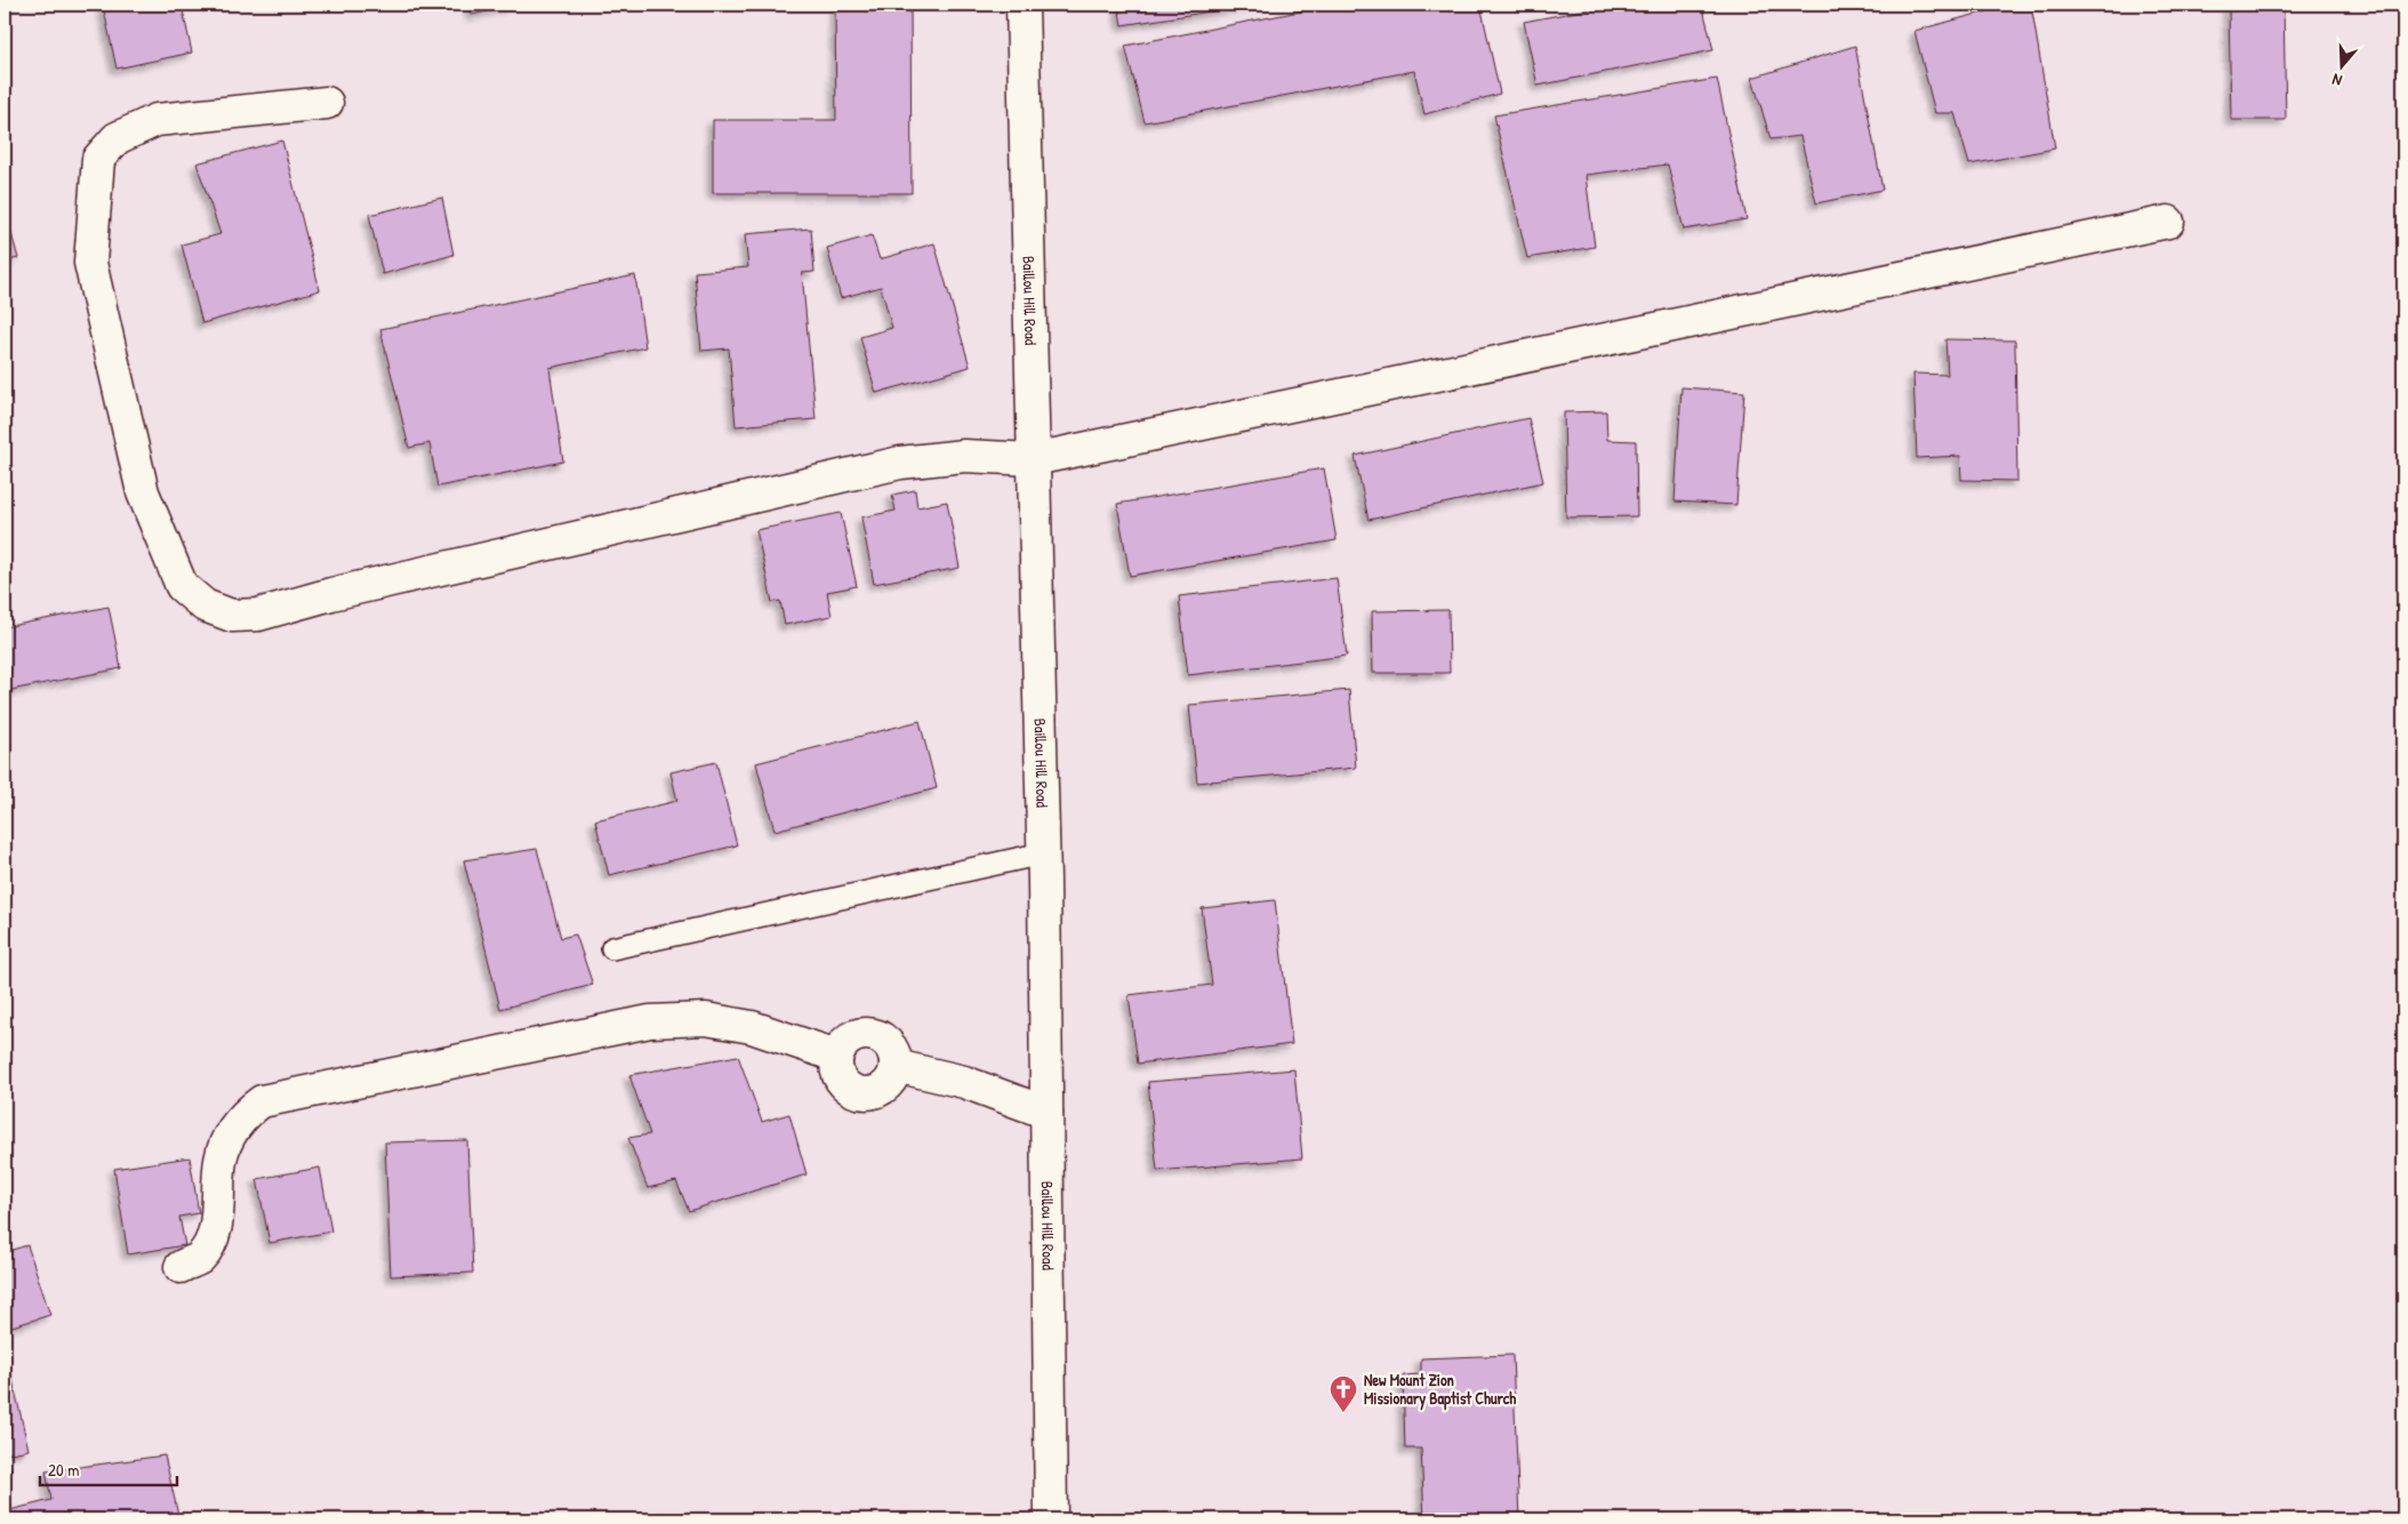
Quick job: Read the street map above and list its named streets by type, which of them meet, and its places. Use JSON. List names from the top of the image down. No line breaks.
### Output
{"streets":{"street":["Baillou Hill Road"]},"places":{"church":["New Mount Zion Missionary Baptist Church"]},"scale_bar":"20 m","north":"bottom"}
